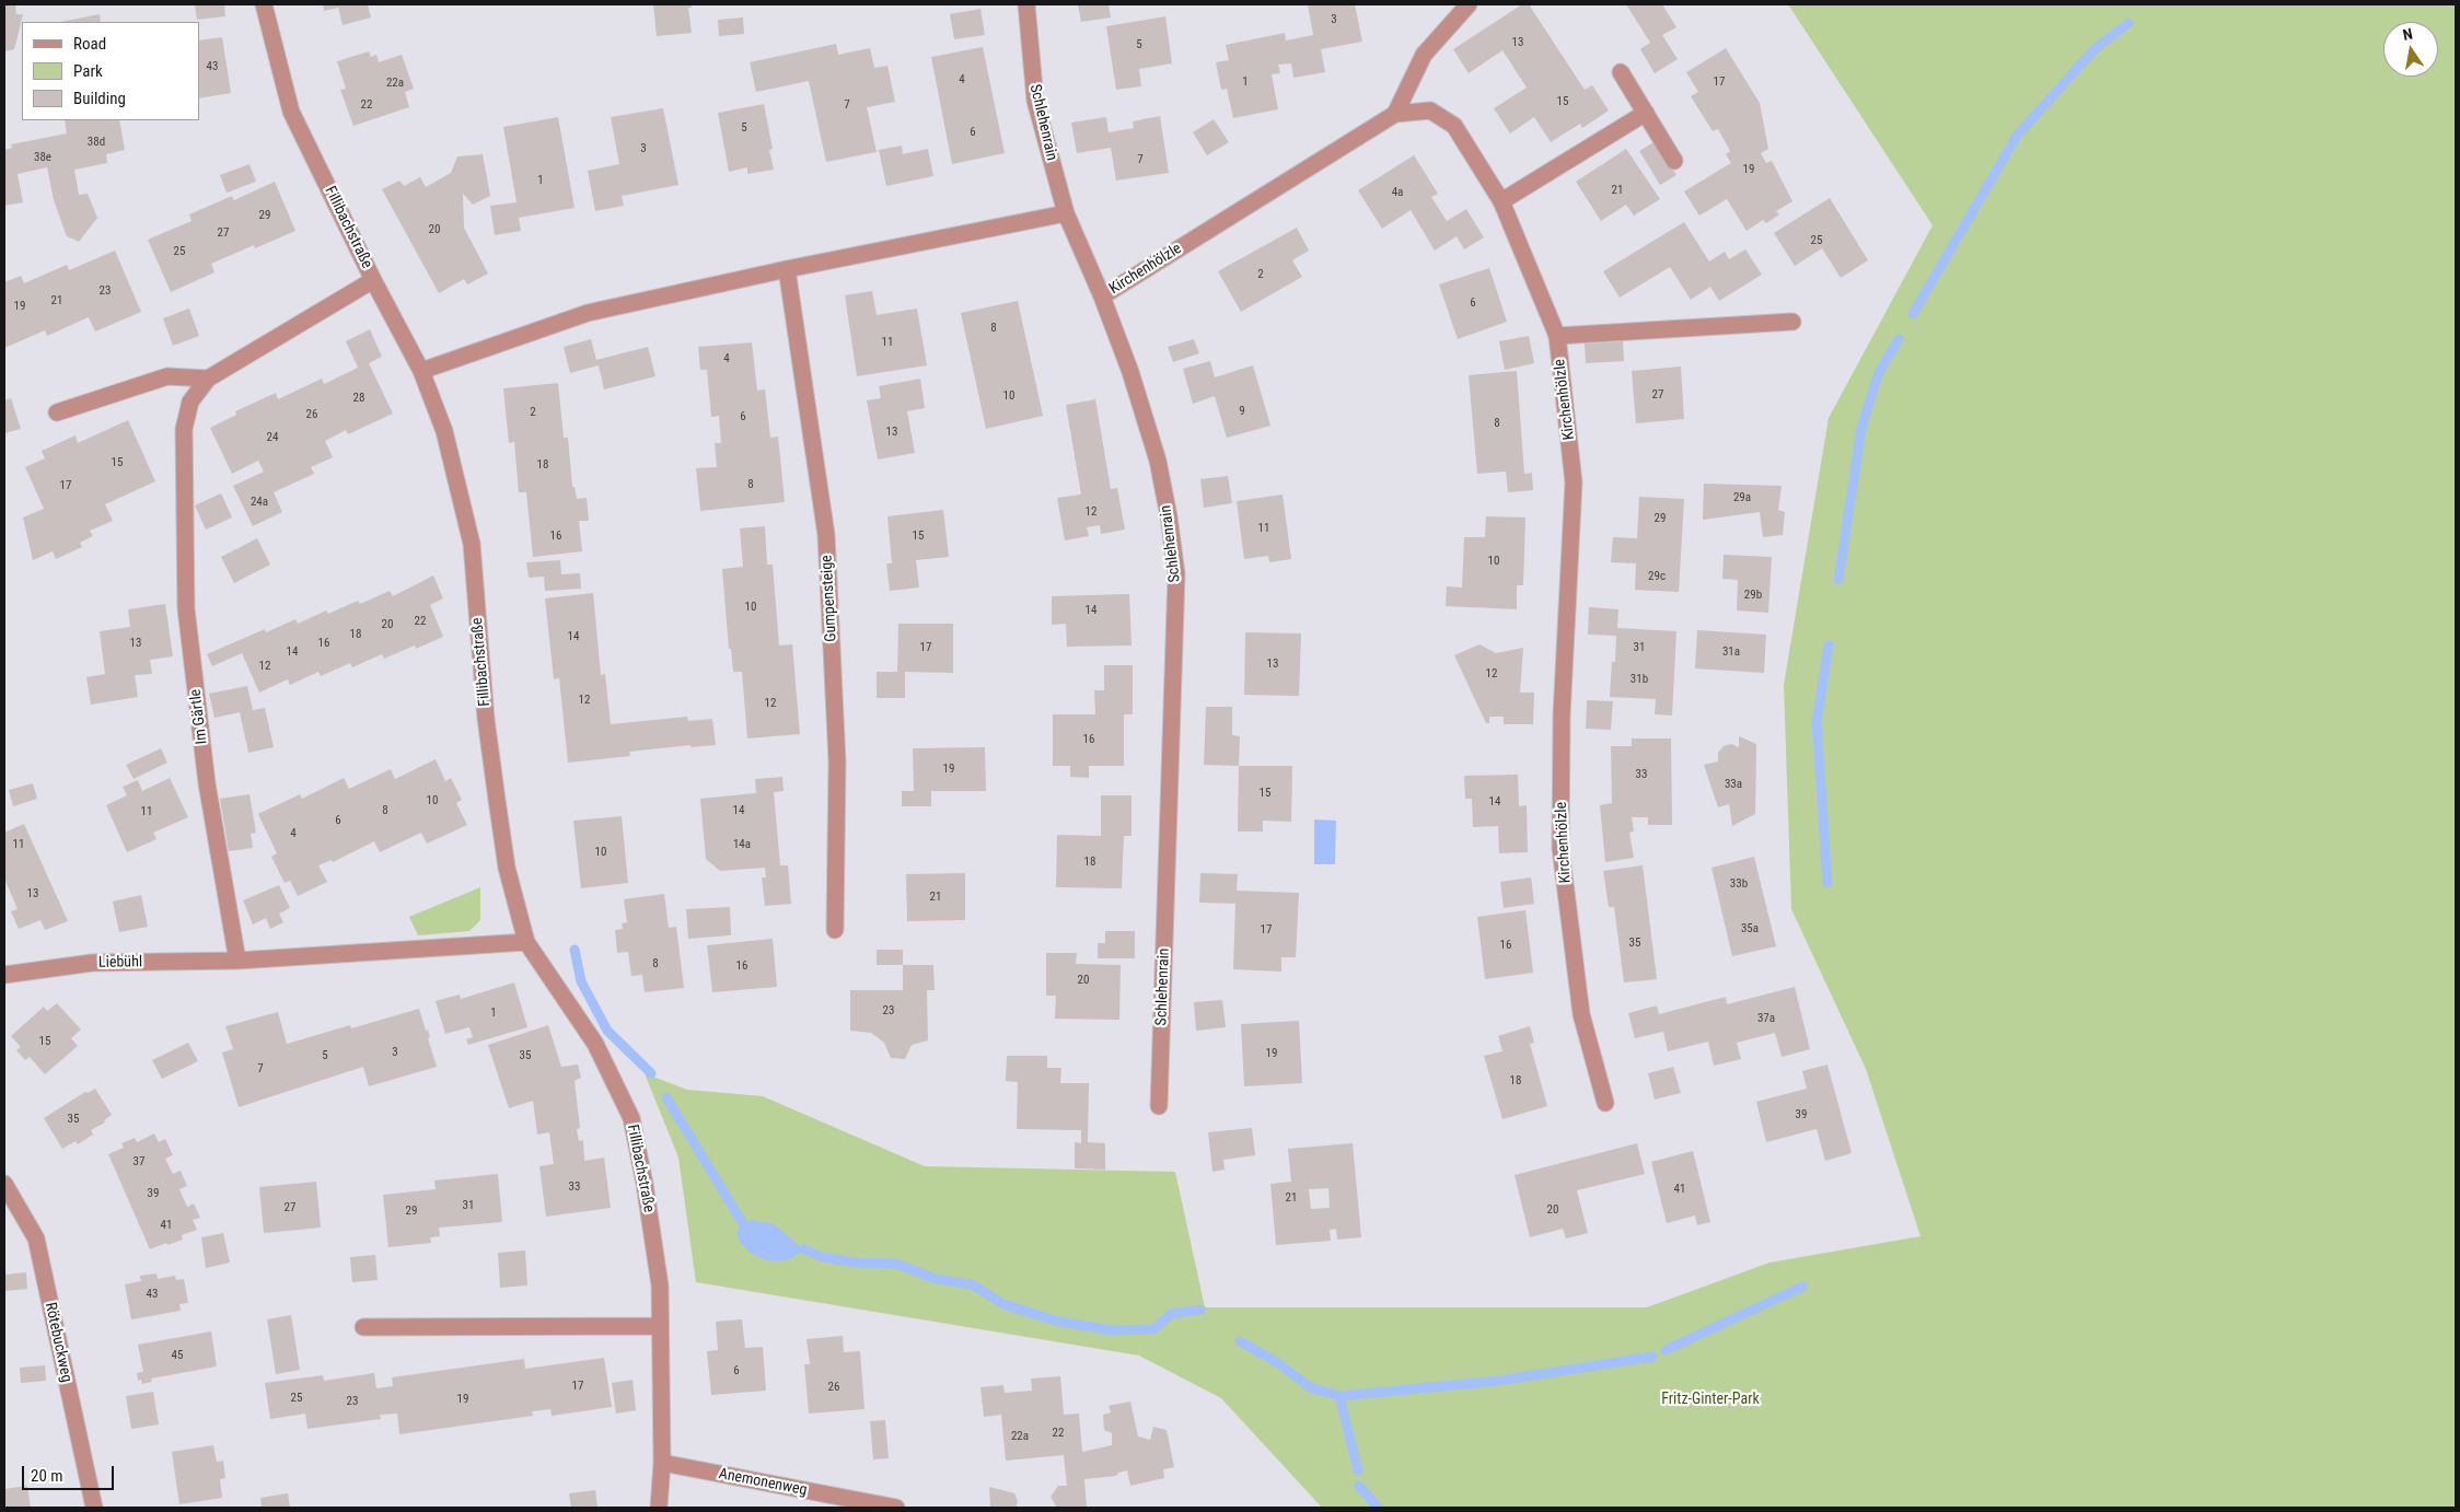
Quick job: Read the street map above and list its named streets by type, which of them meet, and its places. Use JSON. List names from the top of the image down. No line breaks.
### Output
{"streets":{"street":["Schlehenrain","Fillibachstraße","Kirchenhölzle","Gumpensteige","Im Gärtle","Liebühl","Rötebuckweg","Anemonenweg"]},"crossings":[["Schlehenrain","Kirchenhölzle"],["Fillibachstraße","Im Gärtle"],["Fillibachstraße","Anemonenweg"],["Im Gärtle","Liebühl"]],"parks":["Fritz-Ginter-Park"],"house_numbers":["3","13","5","43","4","1","17","22a","15","22","7","5","6","38d","3","38e","7","19","1","21","4a","29","20","27","25","25","2","23","21","6","19","8","11","4","27","10","28","9","2","26","6","8","13","24","15","18","8","17","29a","24a","12","29","11","16","15","10","29c","29b","10","14","22","20","18","14","13","16","17","31","14","31a","13","12","12","31b","12","12","16","19","33","33a","15","10","14","8","14","11","6","4","11","14a","10","18","33b","13","21","35a","17","35","16","8","16","20","23","1","37a","15","3","19","5","35","7","18","39","35","37","33","41","39","21","31","27","20","29","41","43","45","6","17","26","25","19","23","22","22a"],"legend":["Road","Park","Building"],"scale_bar":"20 m","north":"top"}
